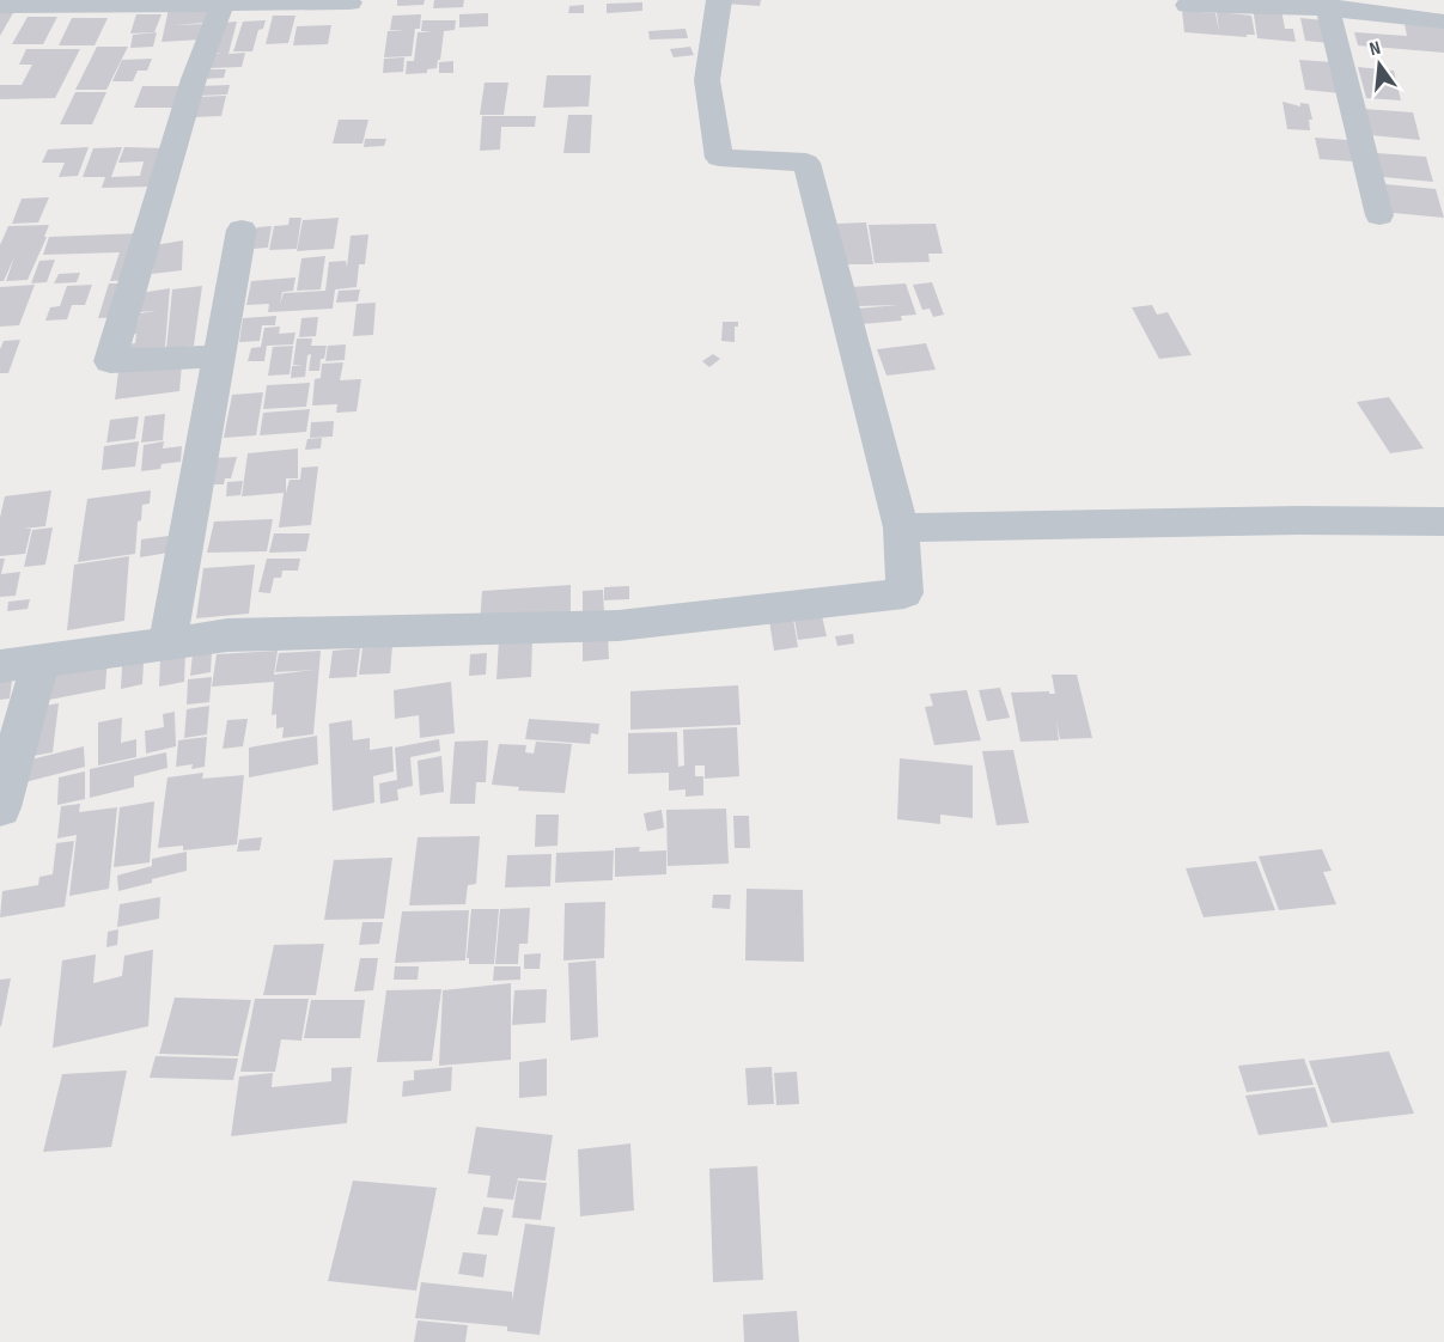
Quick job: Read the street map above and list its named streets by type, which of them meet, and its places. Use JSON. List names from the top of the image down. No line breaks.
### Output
{"north":"top"}
